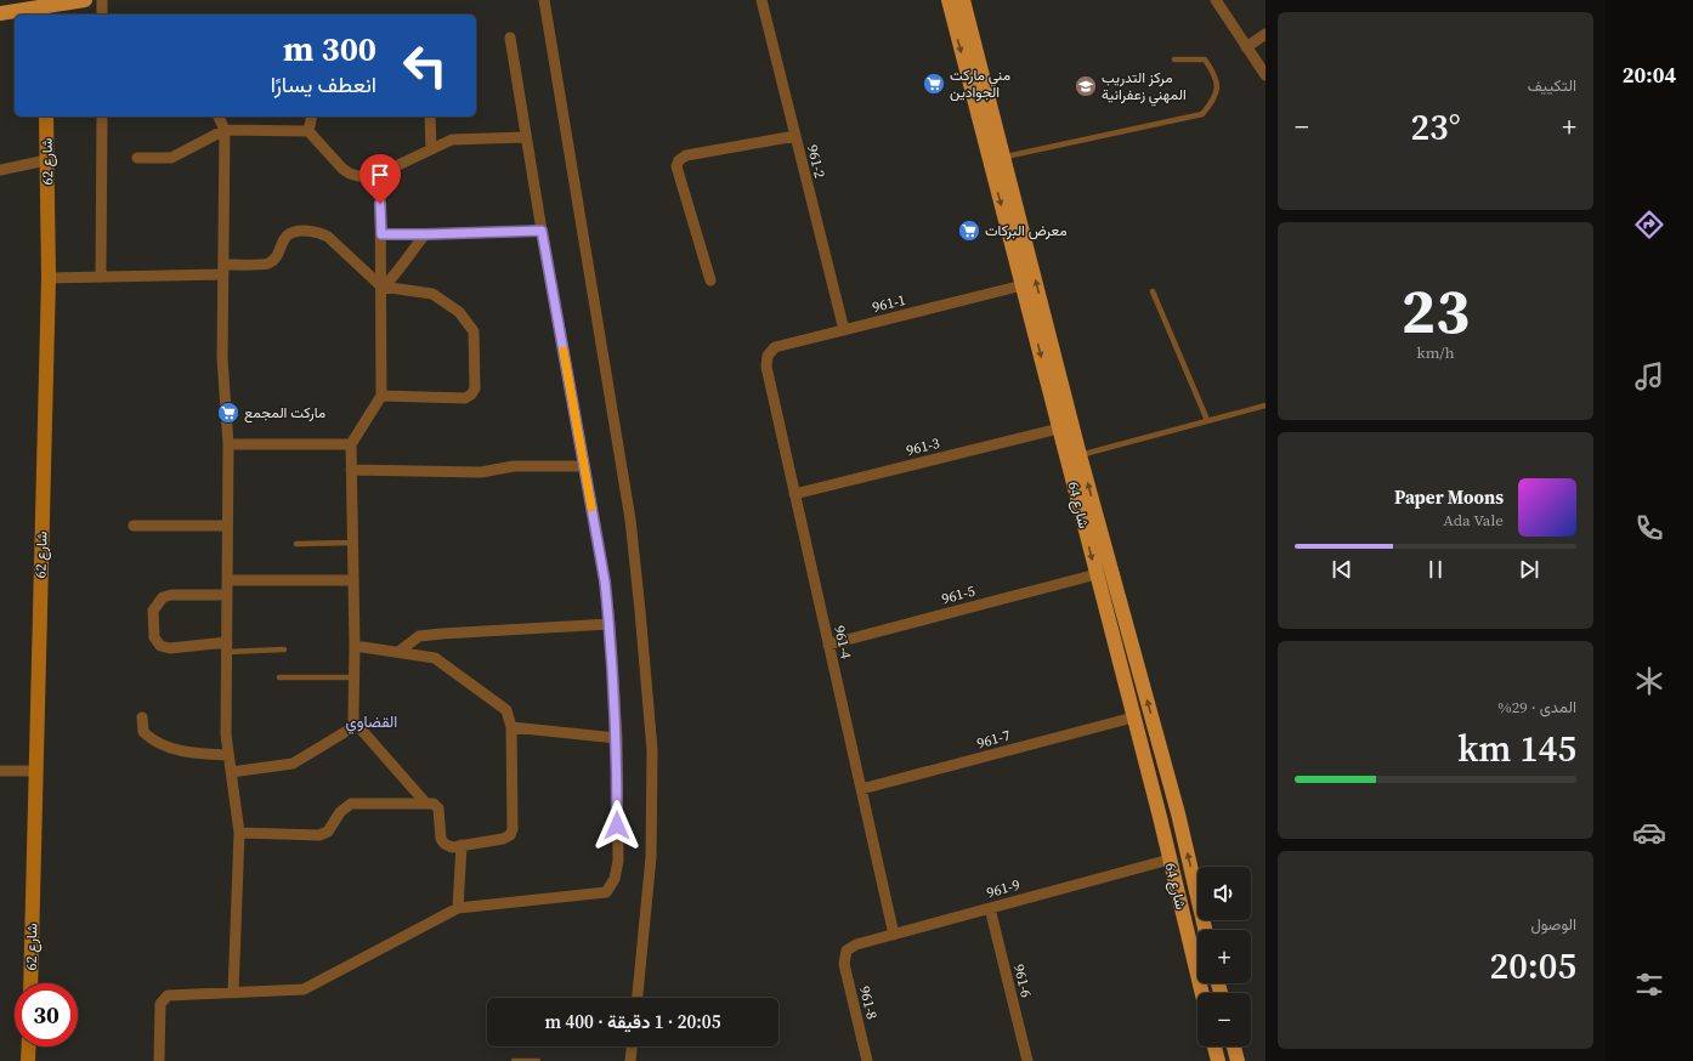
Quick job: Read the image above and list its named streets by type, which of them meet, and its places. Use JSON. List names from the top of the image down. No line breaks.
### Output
{"streets":{"main road":["شارع 64"],"street":["شارع 62","961-2","961-1","961-3","961-5","961-4","961-7","961-9","961-6","961-8"]},"crossings":[["961-2","961-1"],["961-1","شارع 64"],["961-1","961-4"],["961-3","شارع 64"],["961-3","961-4"],["شارع 64","961-5"],["شارع 64","961-7"],["شارع 64","961-9"],["961-5","961-4"],["961-4","961-7"],["961-4","961-9"],["961-9","961-6"],["961-9","961-8"]],"districts":["القضاوي"],"places":{"supermarket":["مني ماركت الجوادين","معرض البركات","ماركت المجمع"],"school or university":["مركز التدريب المهني زعفرانية"]},"page":{"tabs":"20:04","tile":["التكييف",["23","km/h"],["المدى · 29%","145 km"],["الوصول","20:05"]],"turn":["300 m","انعطف يسارًا"],"heat":["−","23°","+"],"song":["Paper Moons","Ada Vale"],"map_buttons":["+","−"],"limit":"30","trip":"20:05 · 1 دقيقة · 400 m"}}
